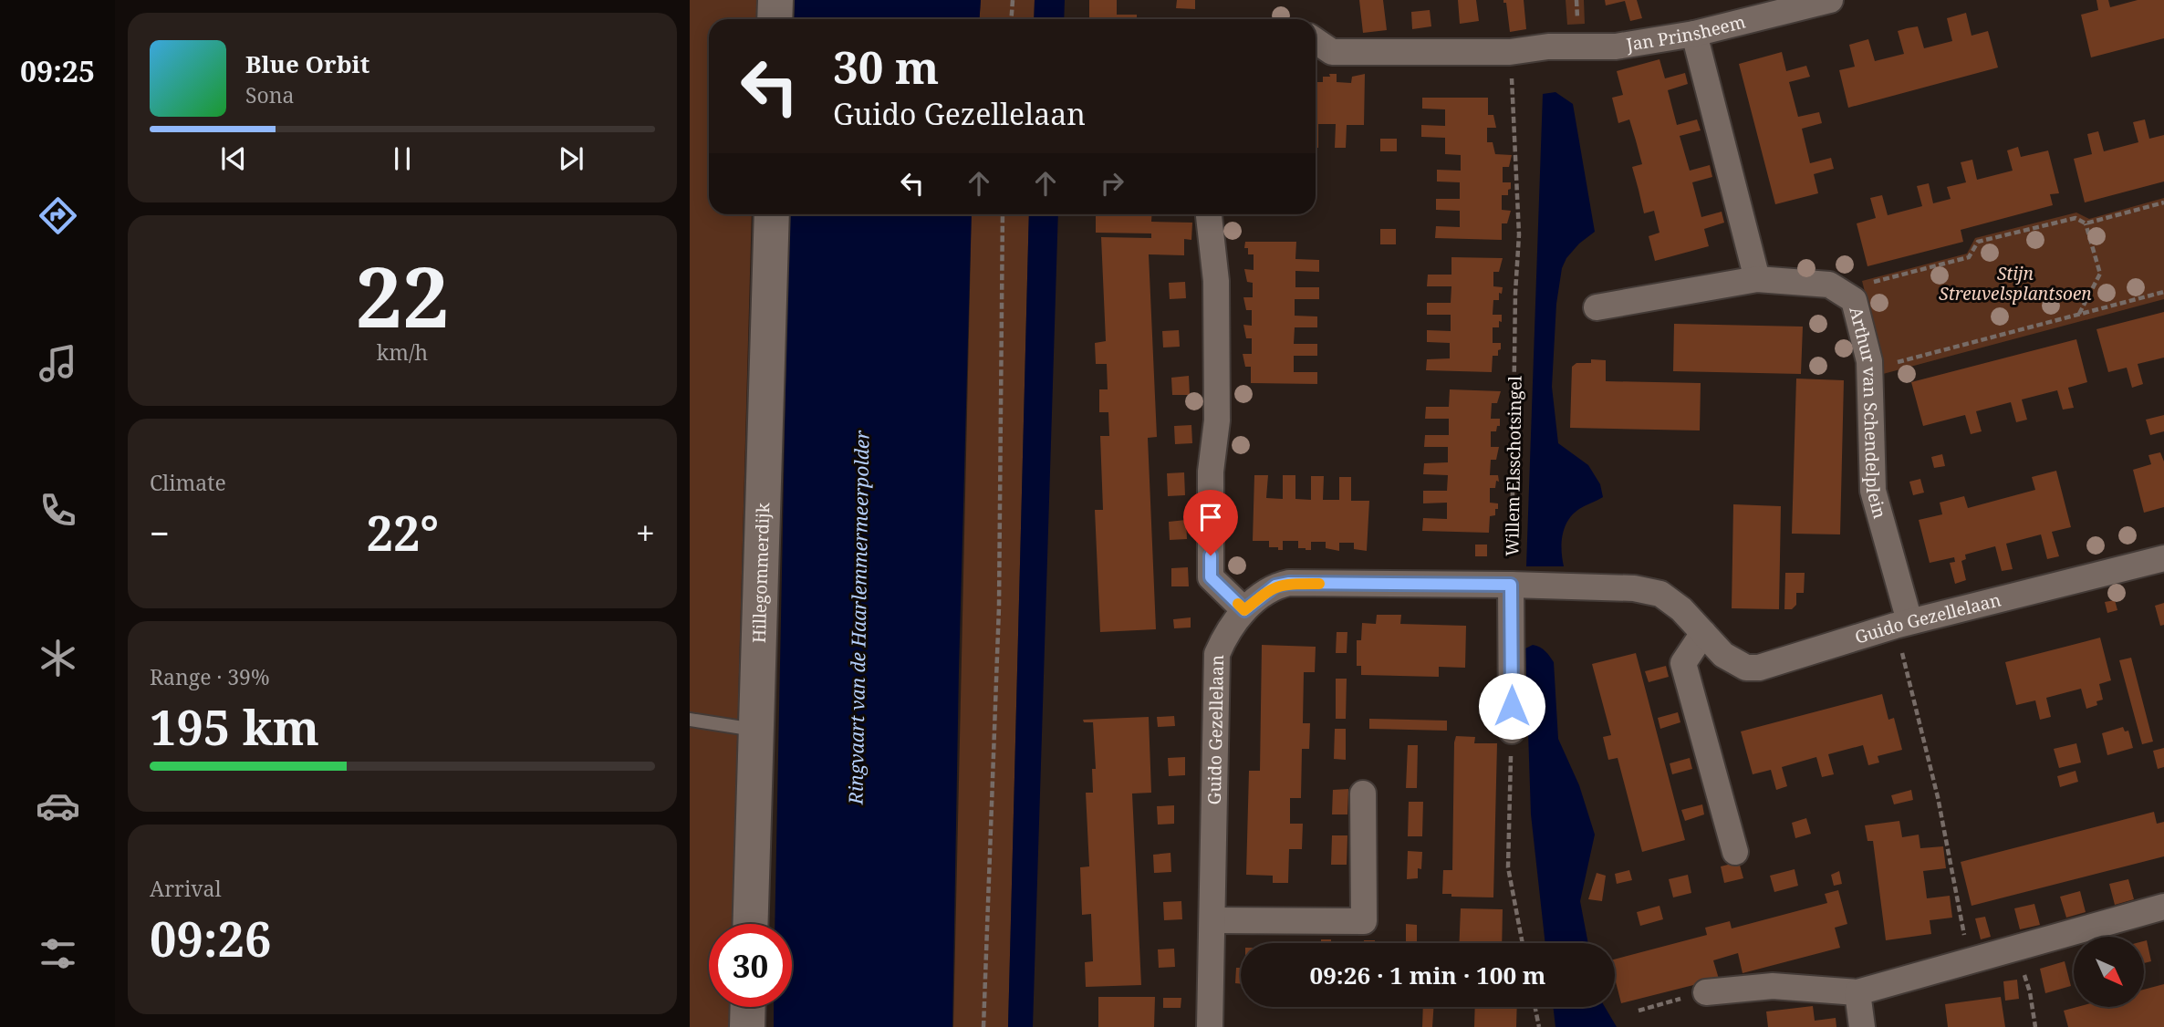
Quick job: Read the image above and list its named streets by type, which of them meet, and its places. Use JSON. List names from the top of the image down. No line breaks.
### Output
{"streets":{"street":["Jan Prinsheem","Arthur van Schendelplein","Hillegommerdijk","Guido Gezellelaan"],"path":["Willem Elsschotsingel"]},"crossings":[["Jan Prinsheem","Willem Elsschotsingel"],["Arthur van Schendelplein","Guido Gezellelaan"],["Willem Elsschotsingel","Guido Gezellelaan"]],"water":["Ringvaart van de Haarlemmermeerpolder"],"parks":["Stijn Streuvelsplantsoen"],"north":"bottom right","page":{"tabs":"09:25","turn":["30 m","Guido Gezellelaan"],"song":["Blue Orbit","Sona"],"tile":[["22","km/h"],"Climate",["Range · 39%","195 km"],["Arrival","09:26"]],"heat":["−","22°","+"],"limit":"30","trip":"09:26 · 1 min · 100 m"}}
